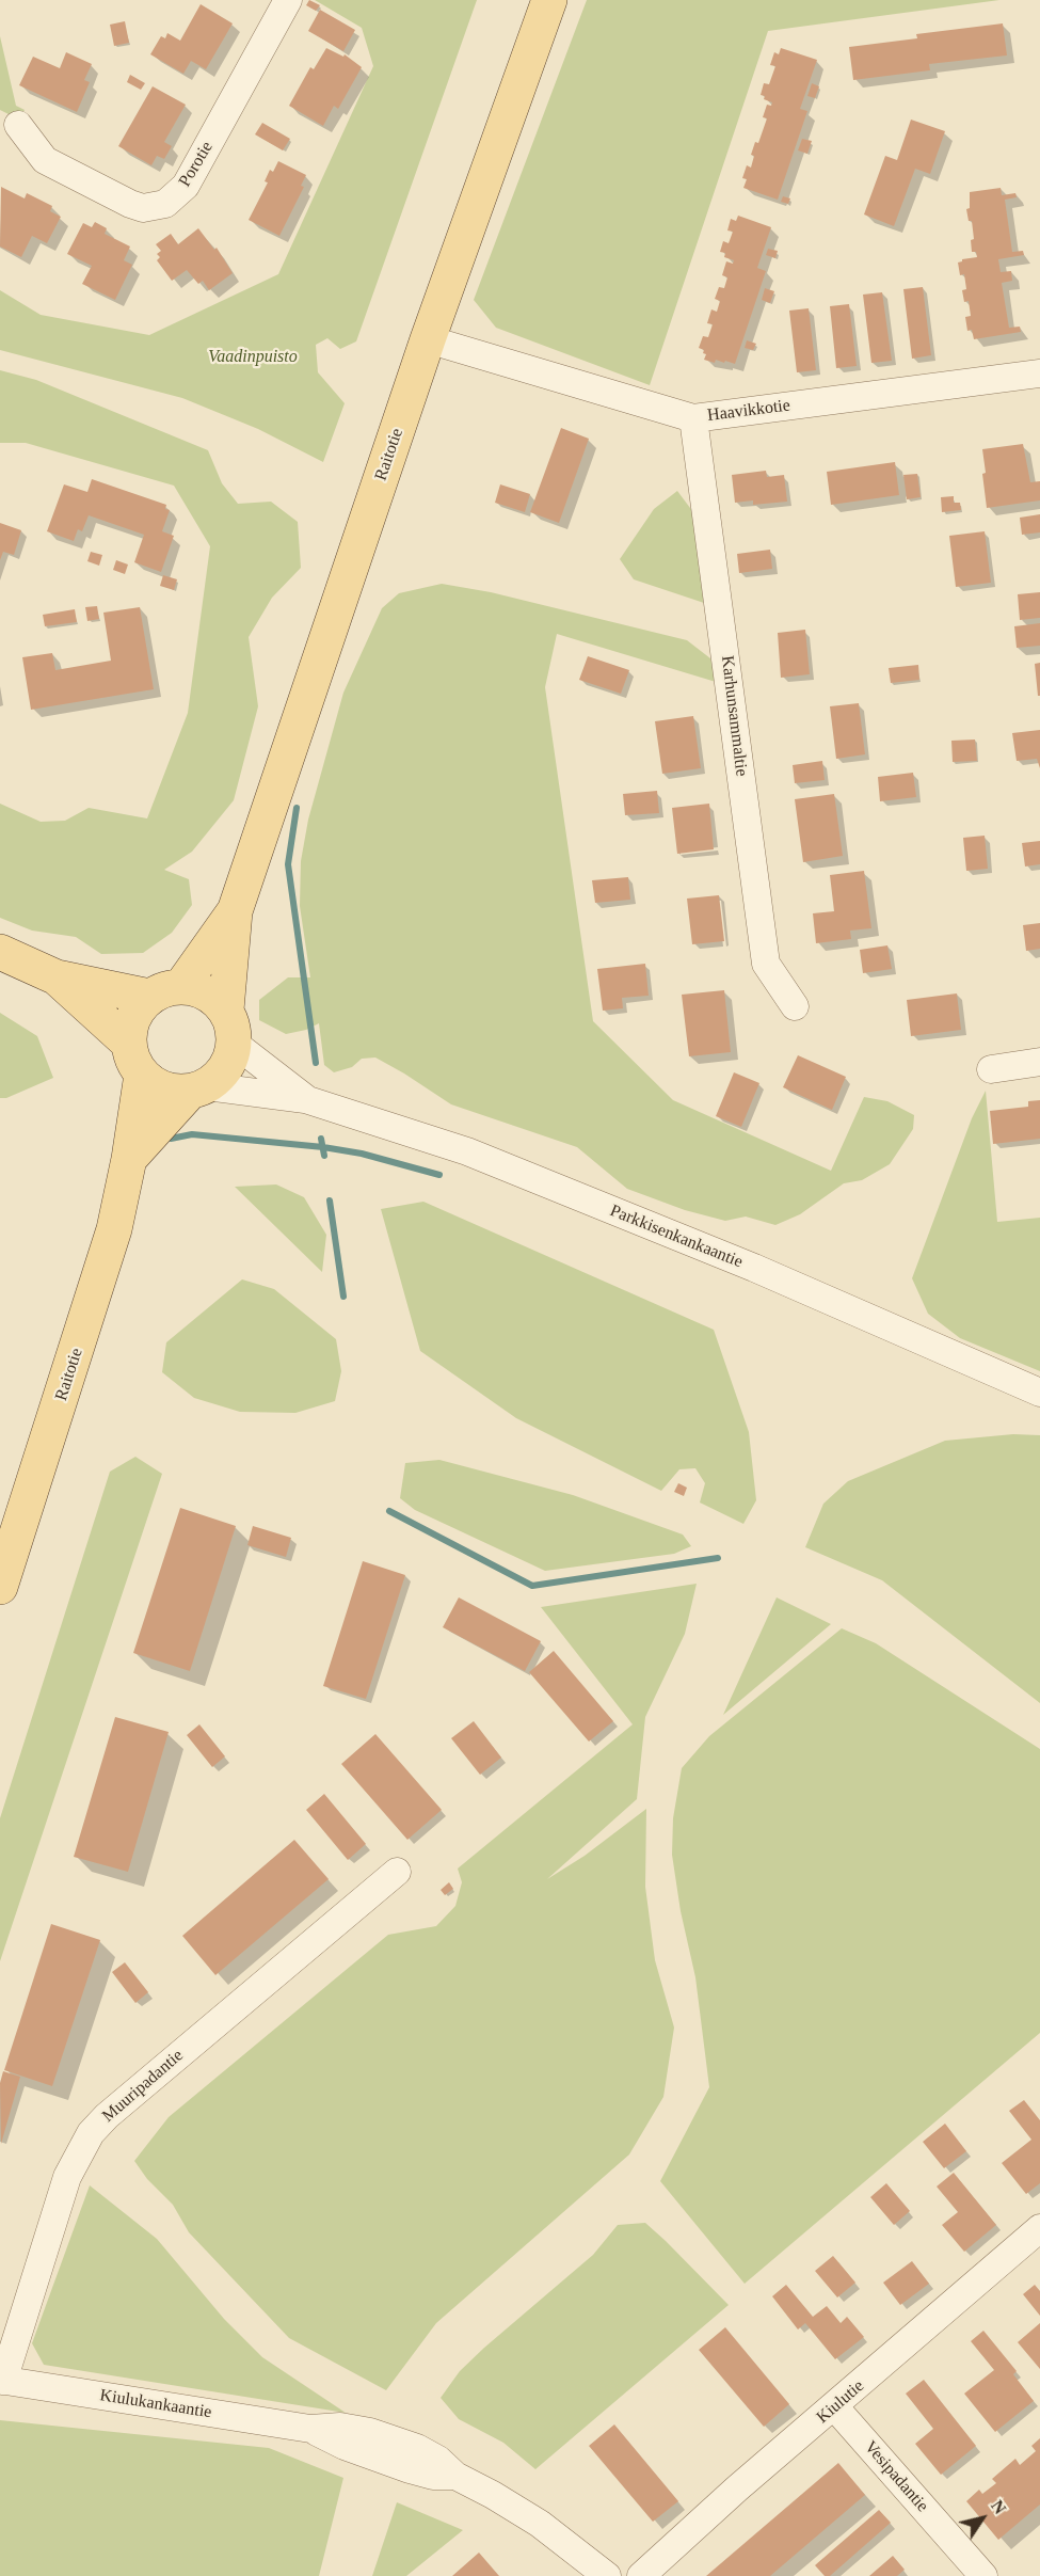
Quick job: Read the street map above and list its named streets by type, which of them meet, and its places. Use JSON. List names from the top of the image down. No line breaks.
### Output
{"streets":{"main road":["Raitotie"],"street":["Porotie","Haavikkotie","Karhunsammaltie","Parkkisenkankaantie","Muuripadantie","Kiulutie","Kiulukankaantie","Vesipadantie"]},"crossings":[["Haavikkotie","Raitotie"],["Haavikkotie","Karhunsammaltie"],["Raitotie","Parkkisenkankaantie"],["Muuripadantie","Kiulukankaantie"],["Kiulutie","Vesipadantie"]],"parks":["Vaadinpuisto"],"north":"top right"}
